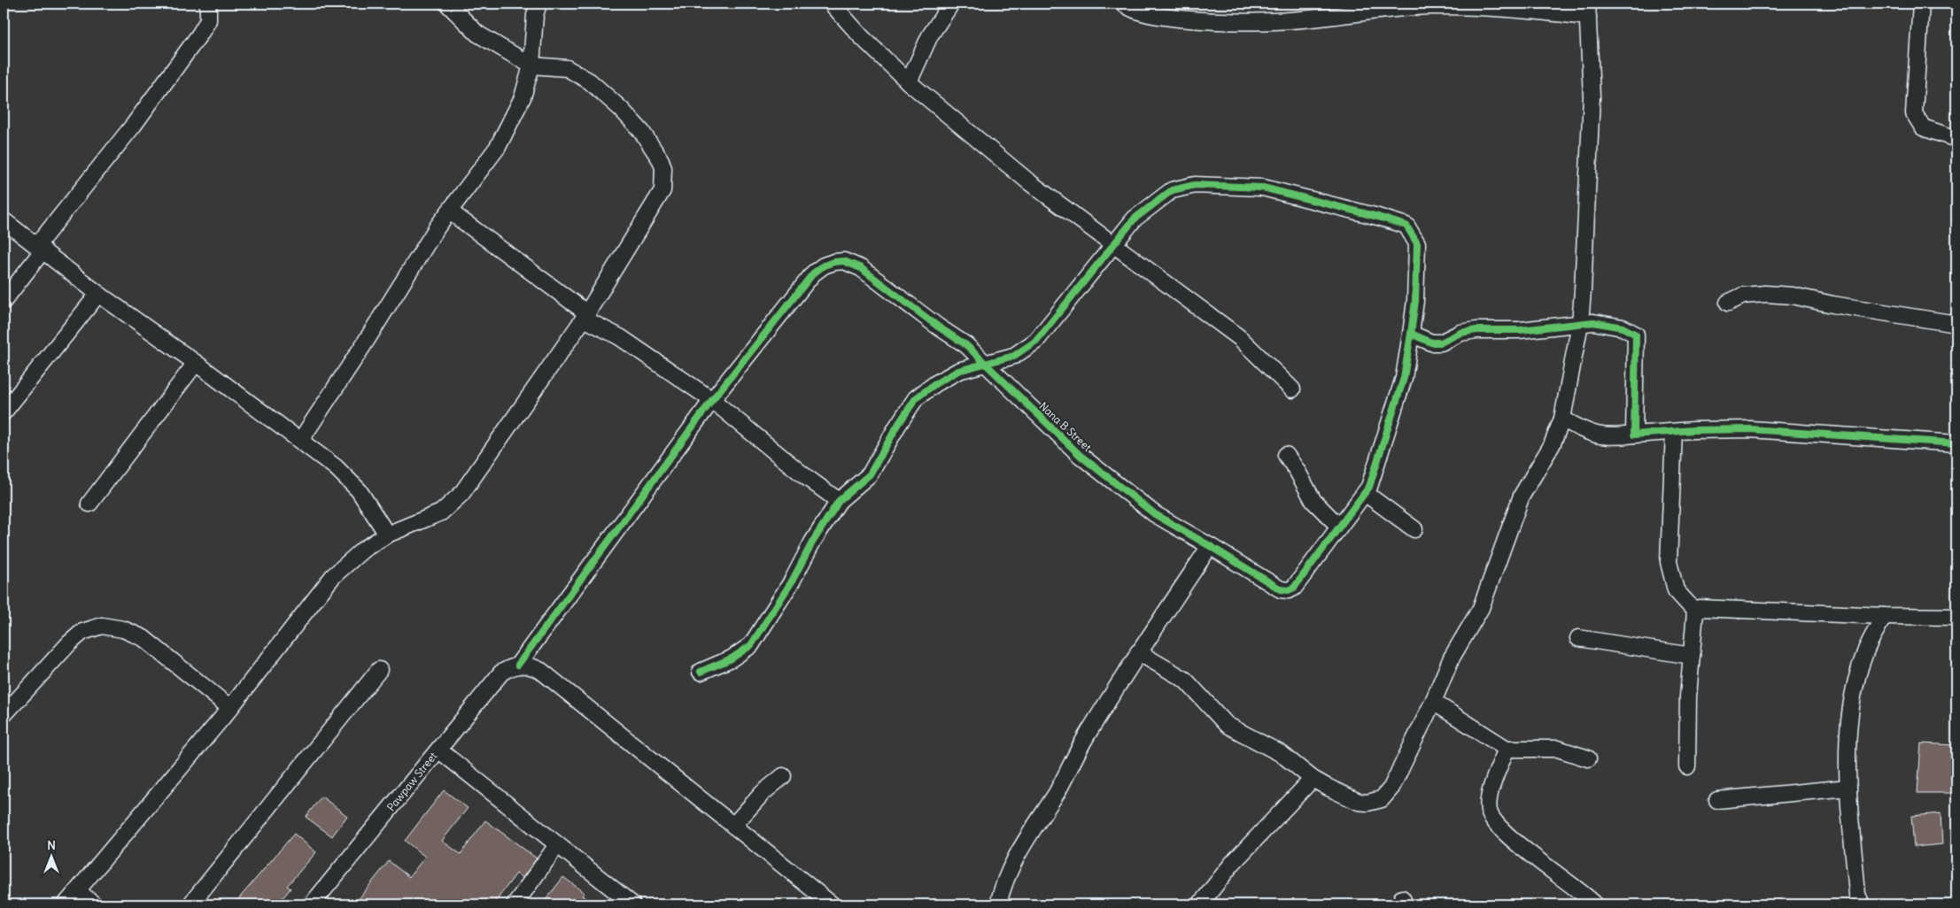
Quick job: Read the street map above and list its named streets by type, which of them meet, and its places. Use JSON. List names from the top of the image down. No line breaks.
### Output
{"streets":{"street":["Nana B Street","Pawpaw Street"]},"north":"top"}
